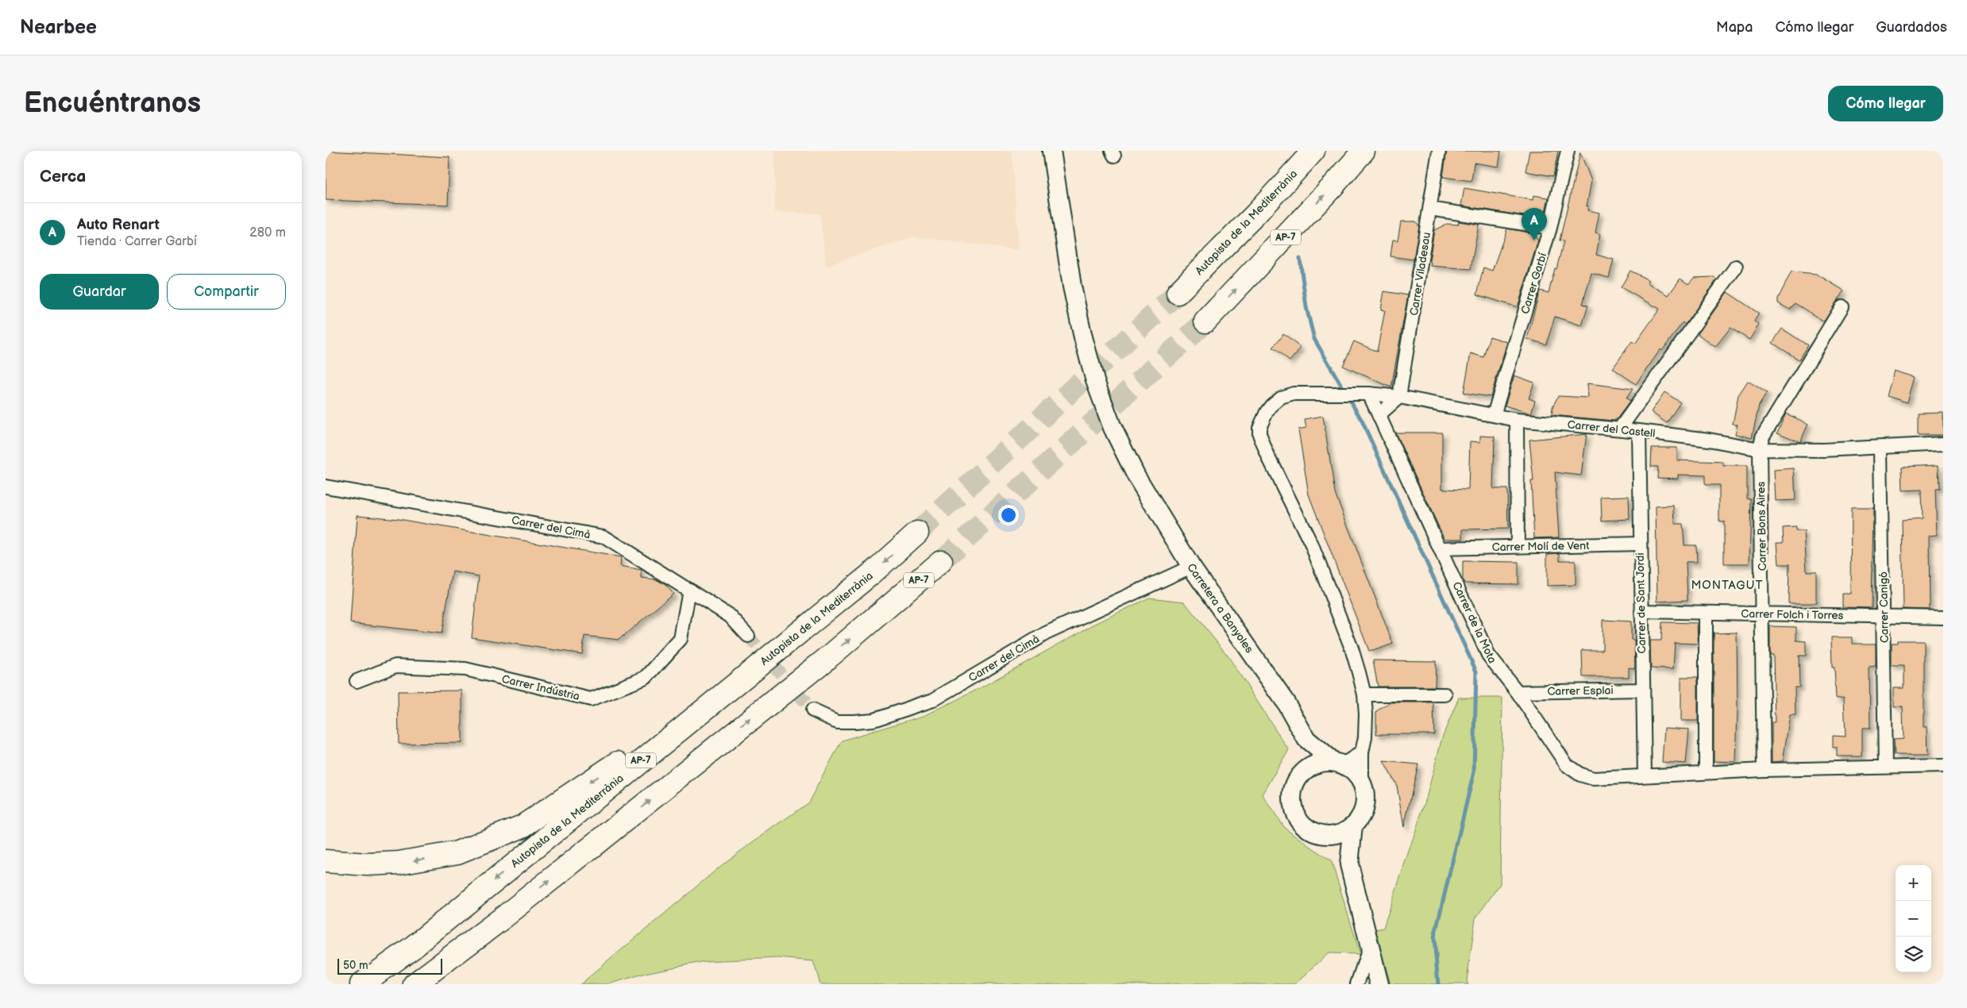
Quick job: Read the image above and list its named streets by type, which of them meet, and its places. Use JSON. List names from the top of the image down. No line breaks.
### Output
{"streets":{"highway":["Autopista de la Mediterrània","AP-7"],"street":["Carrer Viladesau","Carrer Garbí","Carrer del Castell","Carrer Bons Aires","Carrer del Cimà","Carrer Molí de Vent","Carrer de Sant Jordi","Carrer Canigó","Carretera a Banyoles","Carrer Folch i Torres","Carrer de la Mota","Carrer Indústria","Carrer Esplai"]},"crossings":[["Carrer Viladesau","Carrer del Castell"],["Carrer Garbí","Carrer del Castell"],["Carrer del Castell","Carrer Bons Aires"],["Carrer del Castell","Carrer de Sant Jordi"],["Carrer del Castell","Carrer Canigó"],["Carrer del Castell","Carrer de la Mota"],["Carrer Bons Aires","Carrer Folch i Torres"],["Carrer Bons Aires","Carrer de la Mota"],["Carrer del Cimà","Carretera a Banyoles"],["Carrer del Cimà","Carrer Indústria"],["Carrer Molí de Vent","Carrer de Sant Jordi"],["Carrer Molí de Vent","Carrer de la Mota"],["Carrer de Sant Jordi","Carrer Folch i Torres"],["Carrer de Sant Jordi","Carrer de la Mota"],["Carrer de Sant Jordi","Carrer Esplai"],["Carrer Canigó","Carrer Folch i Torres"],["Carrer Canigó","Carrer de la Mota"],["Carrer de la Mota","Carrer Esplai"]],"districts":["MONTAGUT"],"scale_bar":"50 m","page":{"header":"Nearbee","nav":["Mapa","Cómo llegar","Guardados"],"buttons":["Cómo llegar",["Guardar","Compartir"]],"title":"Encuéntranos","heading":"Cerca","list":[{"mark":"A","name":"Auto Renart","note":"Tienda · Carrer Garbí","value":"280 m"}],"pins":"A","map_buttons":["+","−"],"scale":"50 m"}}
